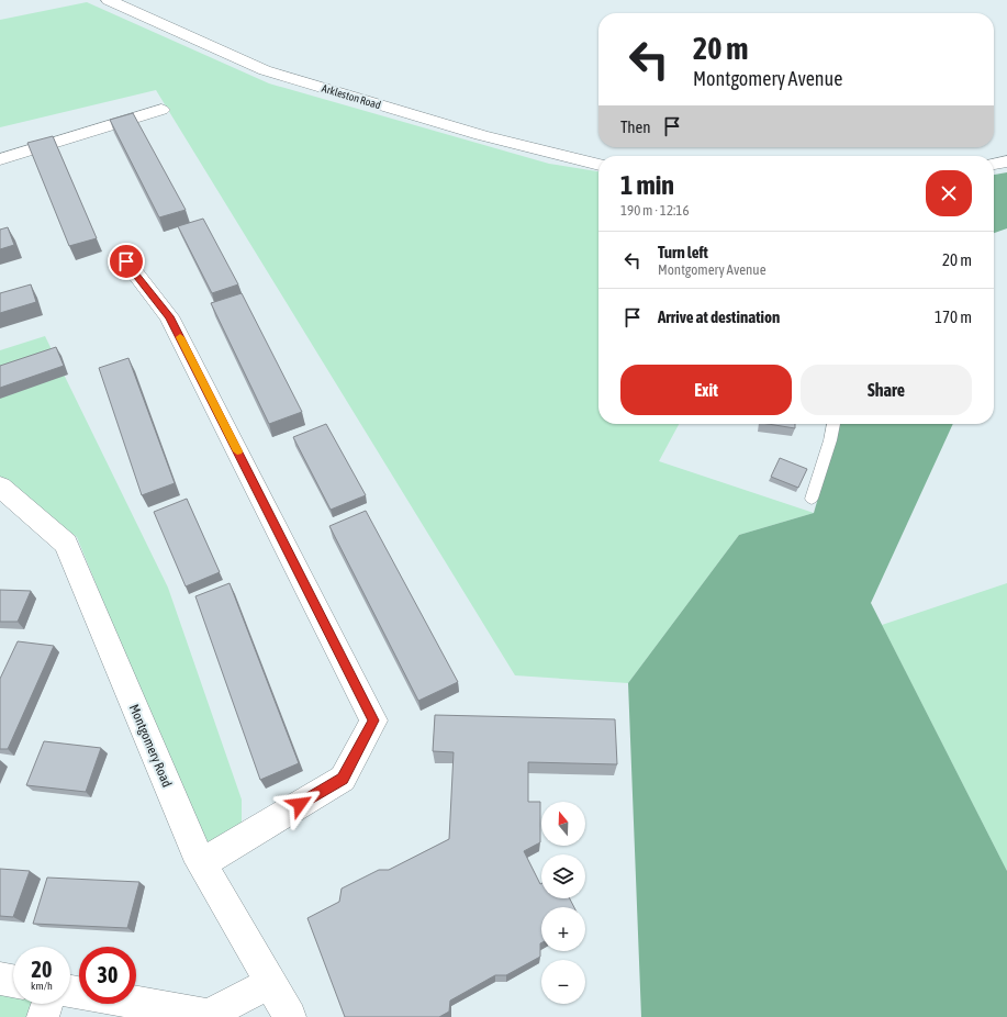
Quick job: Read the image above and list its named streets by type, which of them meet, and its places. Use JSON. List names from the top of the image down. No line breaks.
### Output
{"streets":{"street":["Arkleston Road","Montgomery Road"]},"north":"top","page":{"turn":["20 m","Montgomery Avenue"],"then":"Then","heading":["1 min","190 m · 12:16"],"list":[{"name":"Turn left","note":"Montgomery Avenue","value":"20 m"},{"name":"Arrive at destination","value":"170 m"}],"buttons":["Exit","Share"],"map_buttons":["+","−"],"speed":"20 km/h","limit":"30"}}
